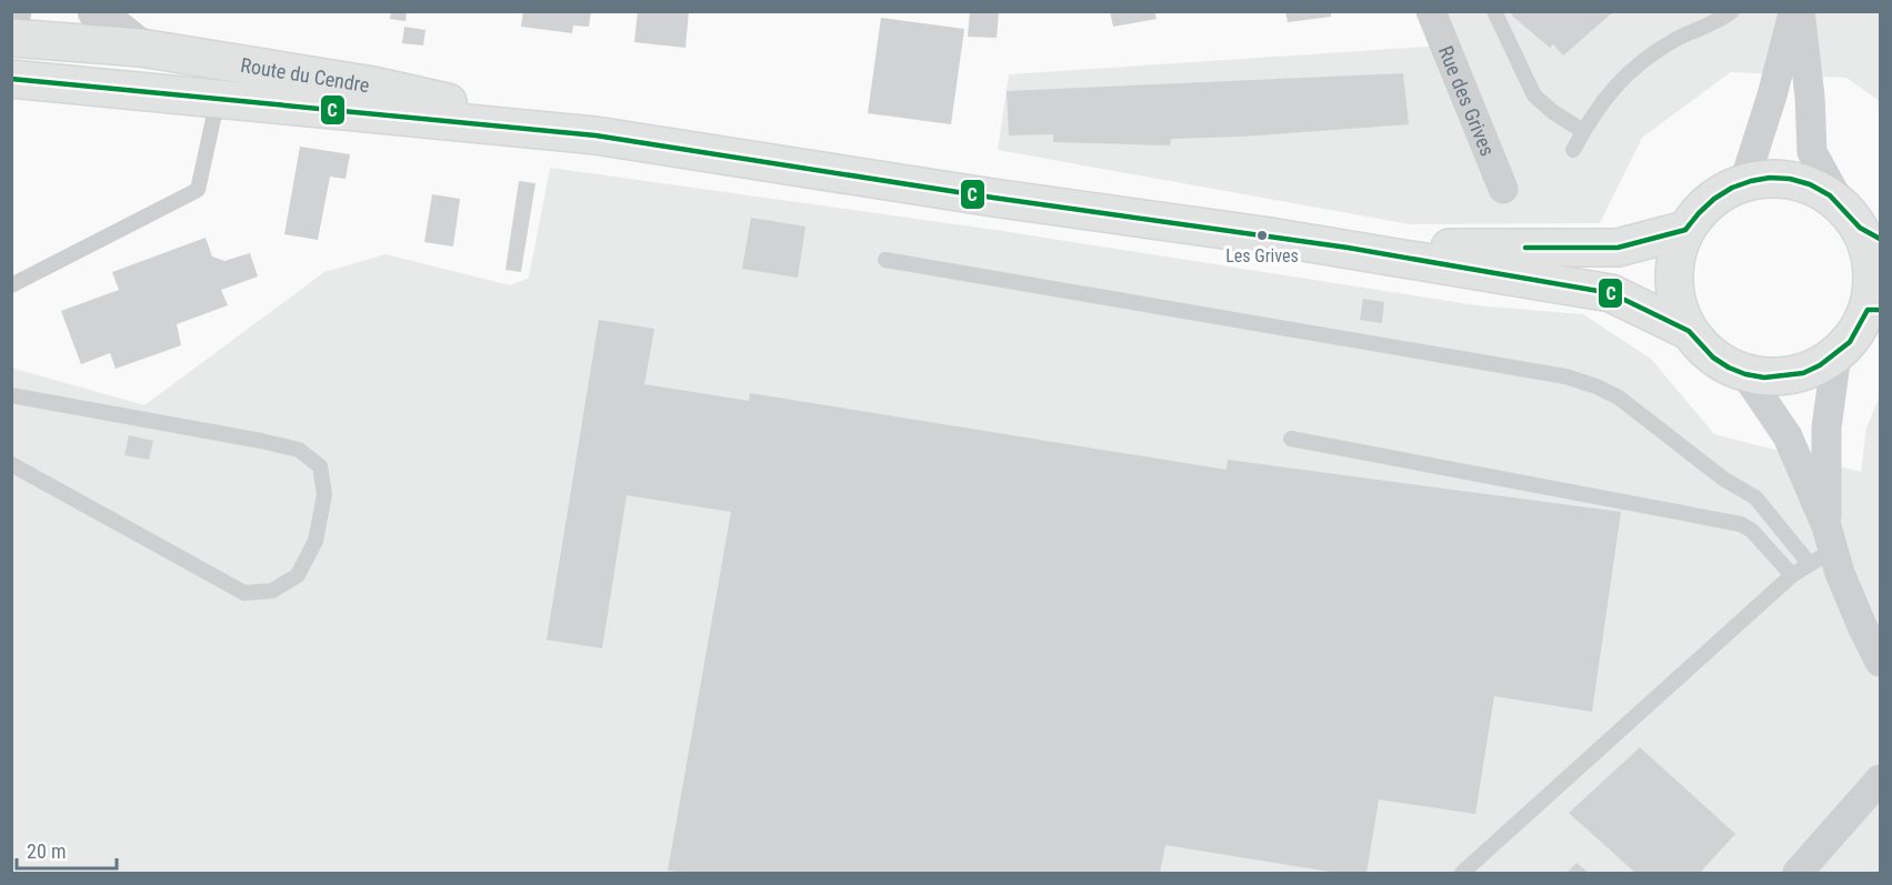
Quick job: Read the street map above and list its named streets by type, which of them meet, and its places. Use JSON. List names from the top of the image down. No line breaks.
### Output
{"streets":{"main road":["Route du Cendre"],"street":["Rue des Grives"]},"places":["Les Grives"],"lines":["transit line C"],"scale_bar":"20 m"}
